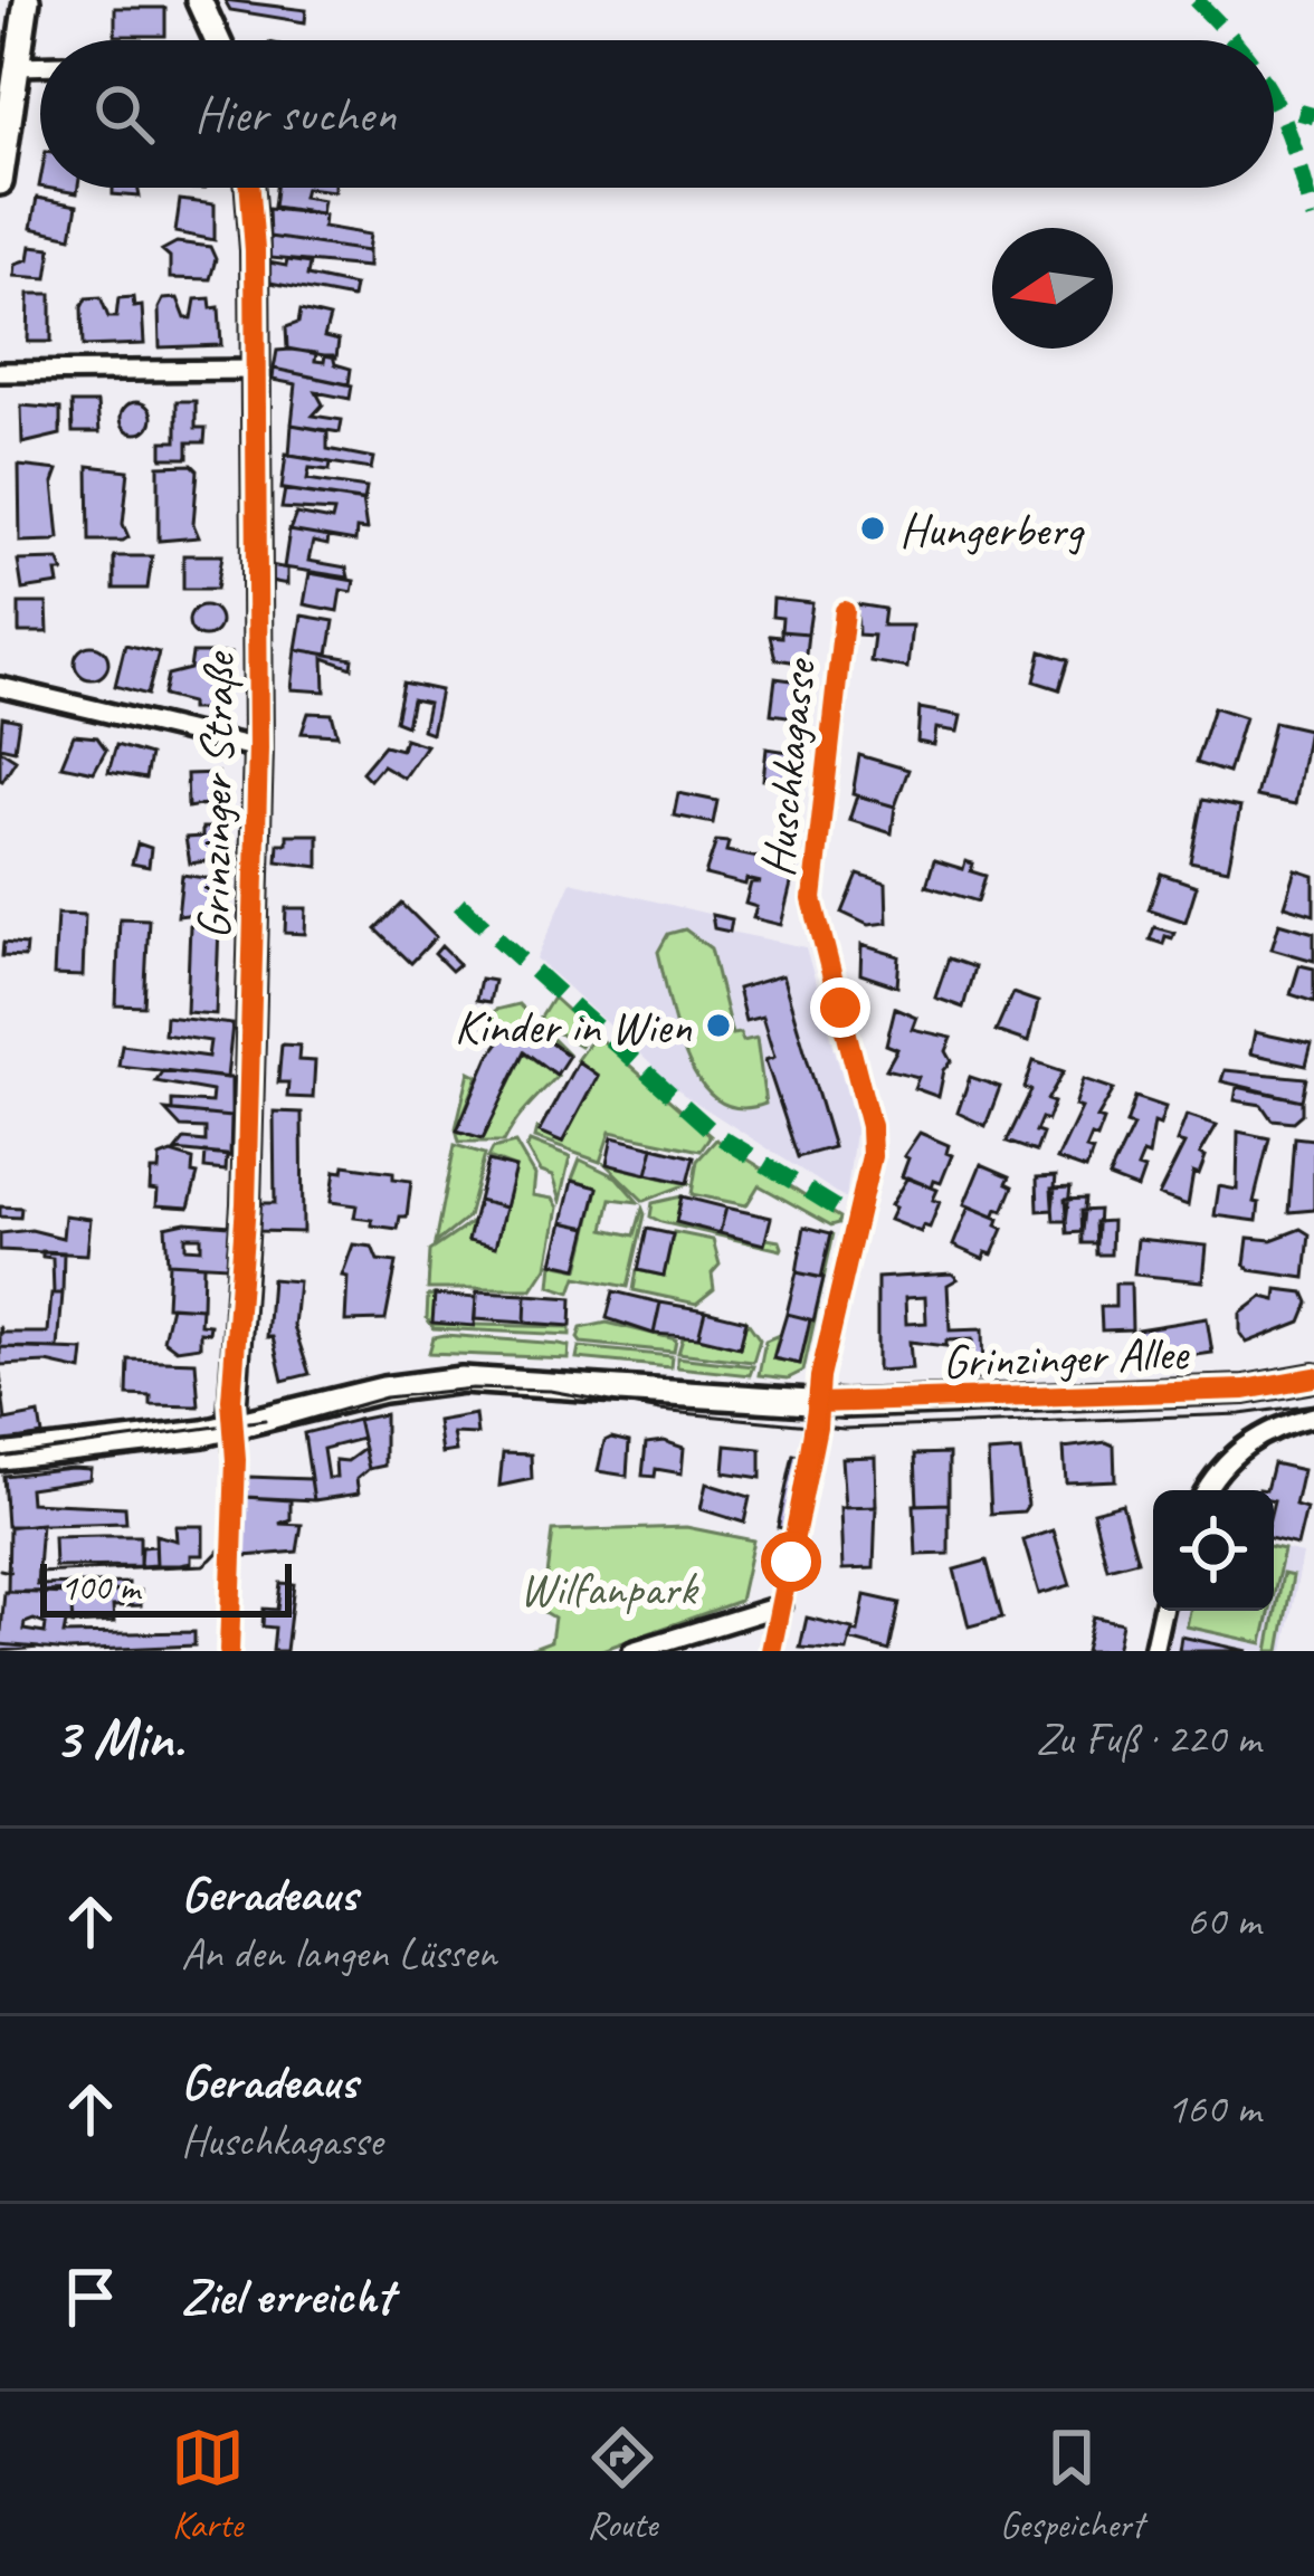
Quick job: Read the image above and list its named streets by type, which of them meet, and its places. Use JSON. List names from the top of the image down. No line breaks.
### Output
{"streets":{"street":["Huschkagasse","Grinzinger Straße","Grinzinger Allee"]},"crossings":[["Huschkagasse","Grinzinger Allee"],["Grinzinger Straße","Grinzinger Allee"]],"parks":["Wilfanpark"],"places":["Hungerberg","Kinder in Wien"],"scale_bar":"100 m","north":"left","page":{"search":"Hier suchen","scale":"100 m","heading":["3 Min.","Zu Fuß · 220 m"],"list":[["Geradeaus","An den langen Lüssen","60 m"],["Geradeaus","Huschkagasse","160 m"],"Ziel erreicht"],"nav":["Karte","Route","Gespeichert"]}}
